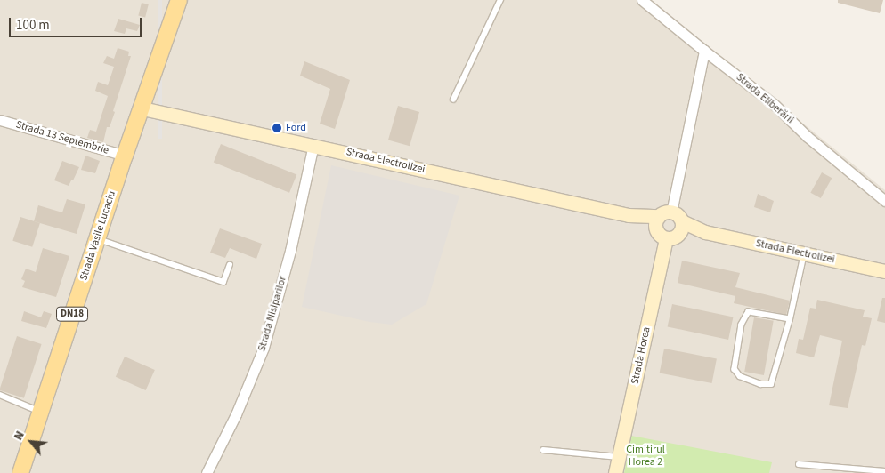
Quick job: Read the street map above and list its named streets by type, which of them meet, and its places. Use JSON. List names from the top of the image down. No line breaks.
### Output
{"streets":{"main road":["Strada Vasile Lucaciu","DN18"],"street":["Strada Eliberării","Strada 13 Septembrie","Strada Electrolizei","Strada Nisiparilor","Strada Horea"]},"crossings":[["Strada 13 Septembrie","Strada Vasile Lucaciu"],["Strada Electrolizei","Strada Vasile Lucaciu"],["Strada Electrolizei","Strada Nisiparilor"]],"parks":["Cimitirul Horea 2"],"places":["Ford"],"scale_bar":"100 m","north":"top left"}
